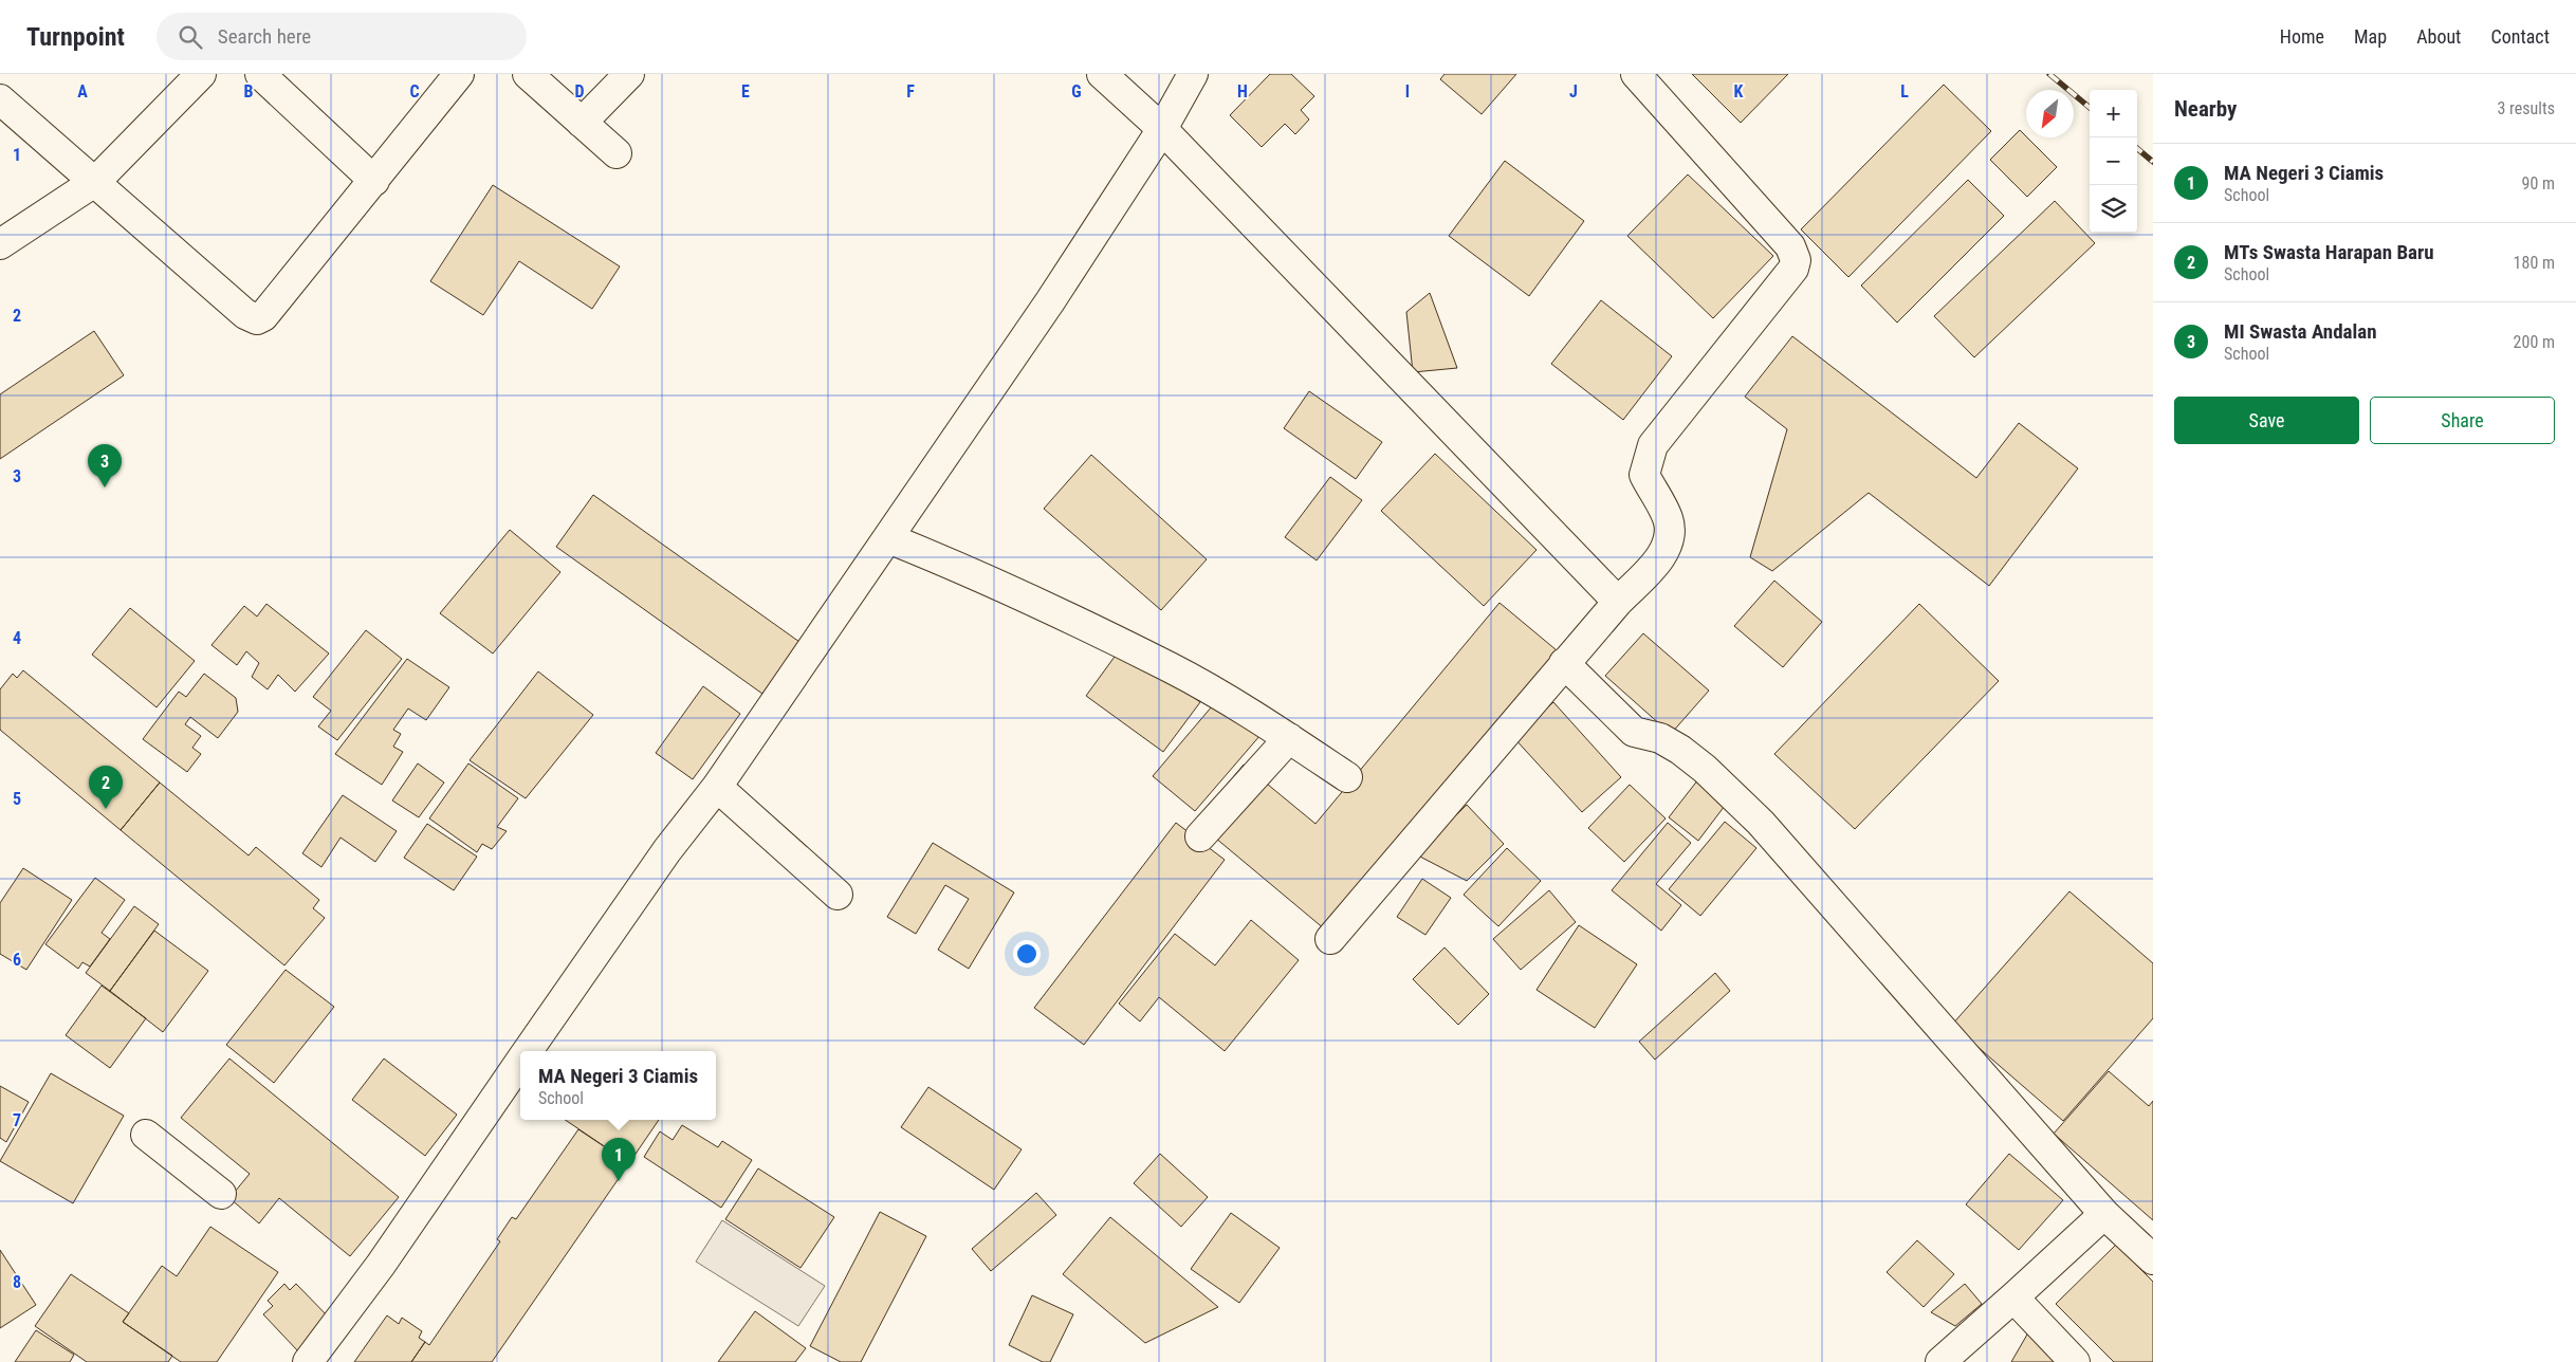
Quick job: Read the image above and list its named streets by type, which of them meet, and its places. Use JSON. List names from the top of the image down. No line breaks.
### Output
{"north":"bottom left","page":{"header":"Turnpoint","search":"Search here","nav":["Home","Map","About","Contact"],"heading":["Nearby","3 results"],"map_buttons":["+","−"],"list":[{"mark":"1","name":"MA Negeri 3 Ciamis","note":"School","value":"90 m"},{"mark":"2","name":"MTs Swasta Harapan Baru","note":"School","value":"180 m"},{"mark":"3","name":"MI Swasta Andalan","note":"School","value":"200 m"}],"buttons":["Save","Share"],"pins":["3","2","1"],"popup":["MA Negeri 3 Ciamis","School"]},"grid":{"columns":["A","B","C","D","E","F","G","H","I","J","K","L"],"rows":["1","2","3","4","5","6","7","8"]}}
